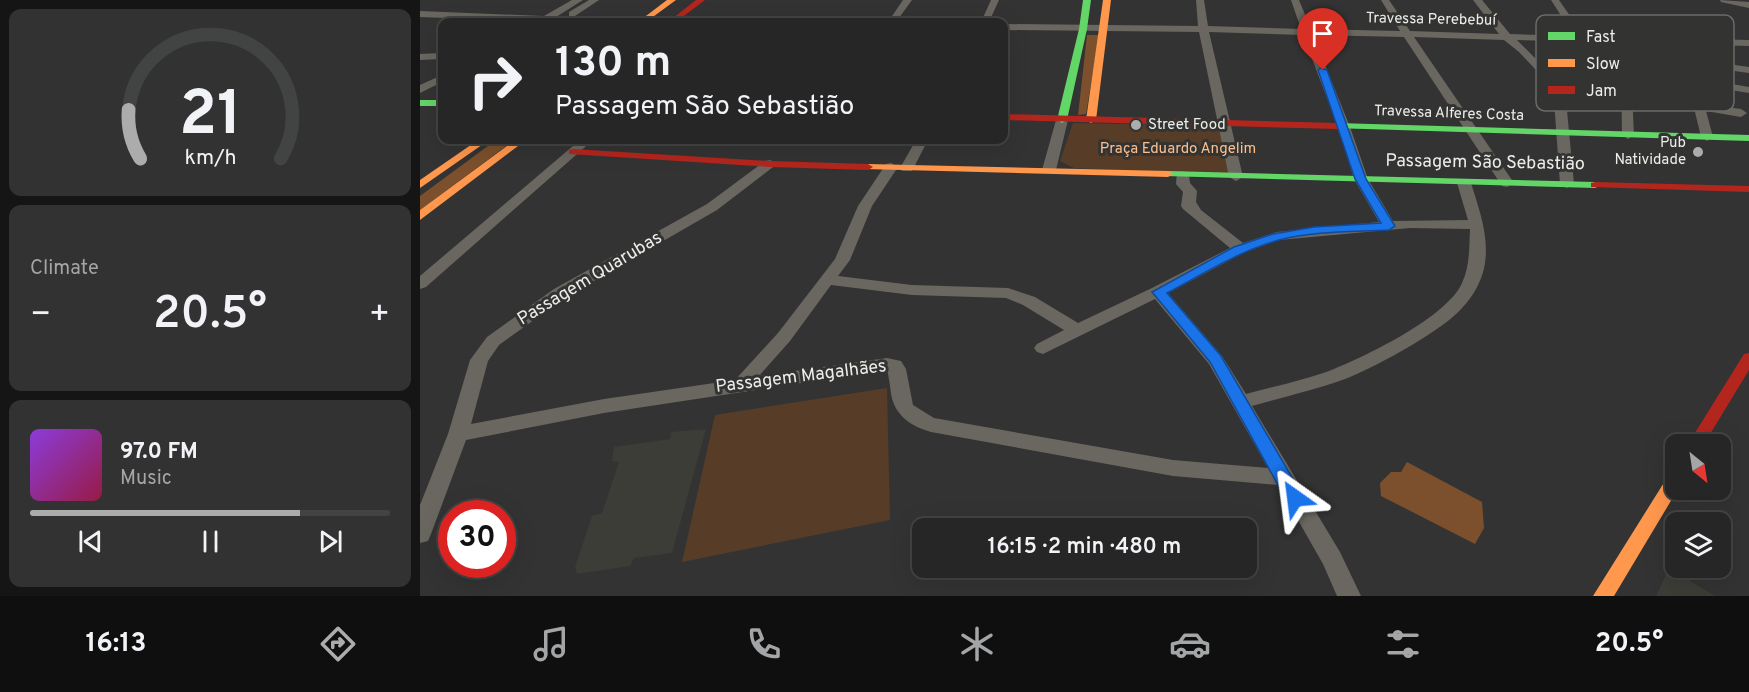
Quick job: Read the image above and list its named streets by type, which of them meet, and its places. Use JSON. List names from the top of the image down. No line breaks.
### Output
{"streets":{"street":["Travessa Perebebuí","Travessa Alferes Costa","Passagem São Sebastião","Passagem Quarubas","Passagem Magalhães"]},"crossings":[["Passagem São Sebastião","Passagem Quarubas"],["Passagem Quarubas","Passagem Magalhães"]],"parks":["Praça Eduardo Angelim"],"places":["Street Food","Pub Natividade"],"legend":["Fast","Slow","Jam"],"north":"bottom right","page":{"turn":["130 m","Passagem São Sebastião"],"tile":"Climate","heat":["−","20.5°","+"],"song":["97.0 FM","Music"],"limit":"30","trip":"16:15 · 2 min · 480 m","tabs":["16:13","20.5°"],"gauge":["21","km/h"]}}
